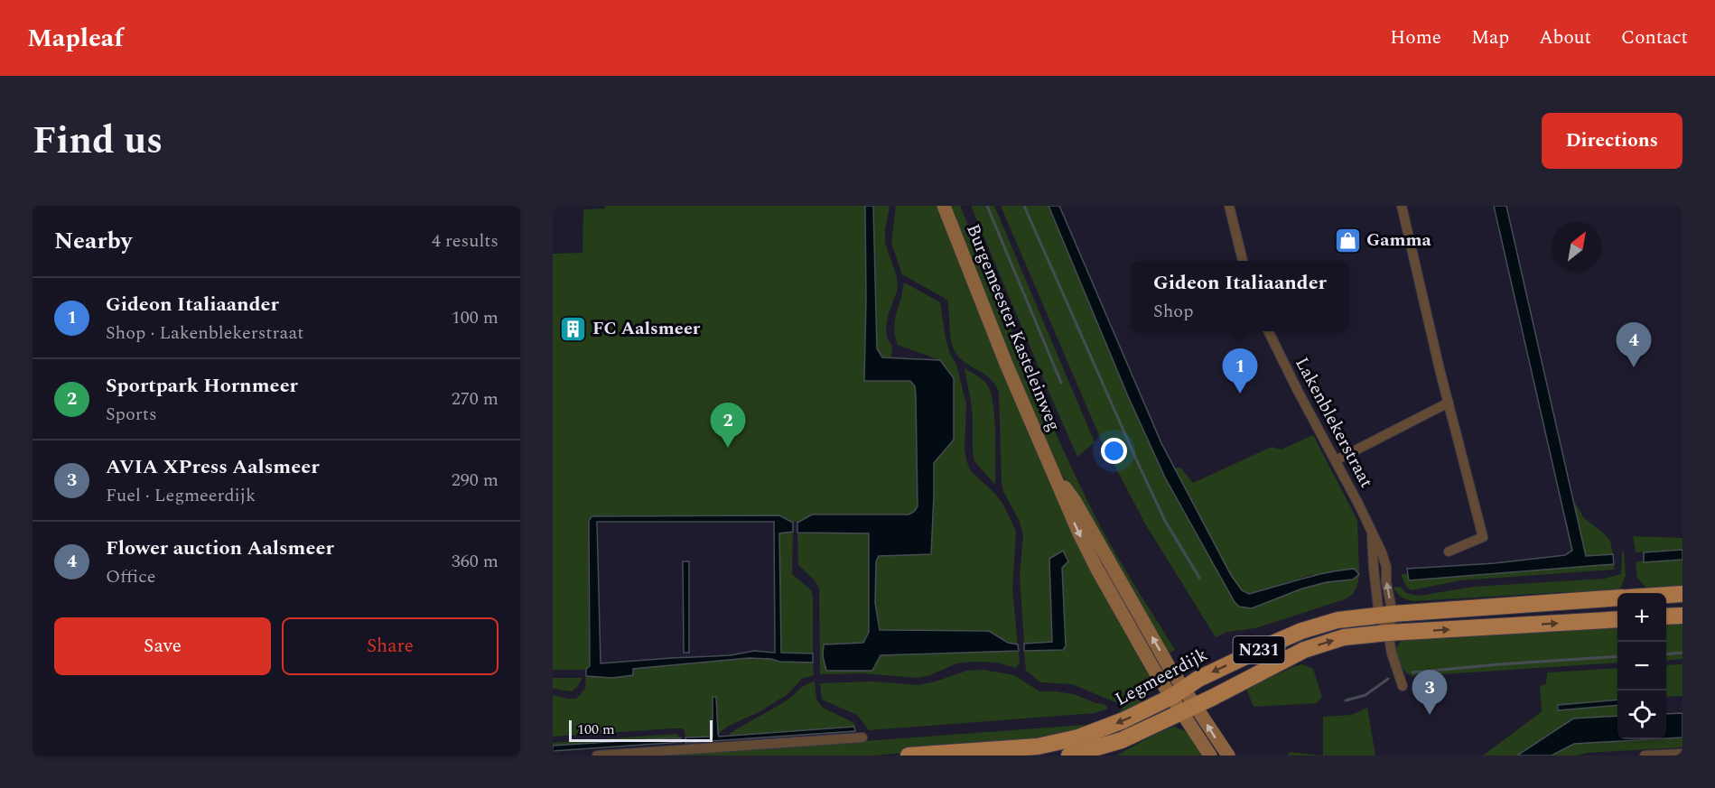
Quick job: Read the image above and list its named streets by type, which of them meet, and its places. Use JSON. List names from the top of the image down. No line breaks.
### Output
{"streets":{"main road":["Burgemeester Kasteleinweg","N231","Legmeerdijk"],"street":["Lakenblekerstraat"]},"crossings":[["Burgemeester Kasteleinweg","N231"],["Burgemeester Kasteleinweg","Legmeerdijk"],["Lakenblekerstraat","Legmeerdijk"]],"places":{"shop":["Gamma"],"building":["FC Aalsmeer"]},"scale_bar":"100 m","north":"top right","page":{"header":"Mapleaf","nav":["Home","Map","About","Contact"],"title":"Find us","buttons":["Directions",["Save","Share"]],"heading":["Nearby","4 results"],"popup":["Gideon Italiaander","Shop"],"list":[{"mark":"1","name":"Gideon Italiaander","note":"Shop · Lakenblekerstraat","value":"100 m"},{"mark":"2","name":"Sportpark Hornmeer","note":"Sports","value":"270 m"},{"mark":"3","name":"AVIA XPress Aalsmeer","note":"Fuel · Legmeerdijk","value":"290 m"},{"mark":"4","name":"Flower auction Aalsmeer","note":"Office","value":"360 m"}],"pins":["4","1","2","3"],"map_buttons":["+","−"],"scale":"100 m"}}
